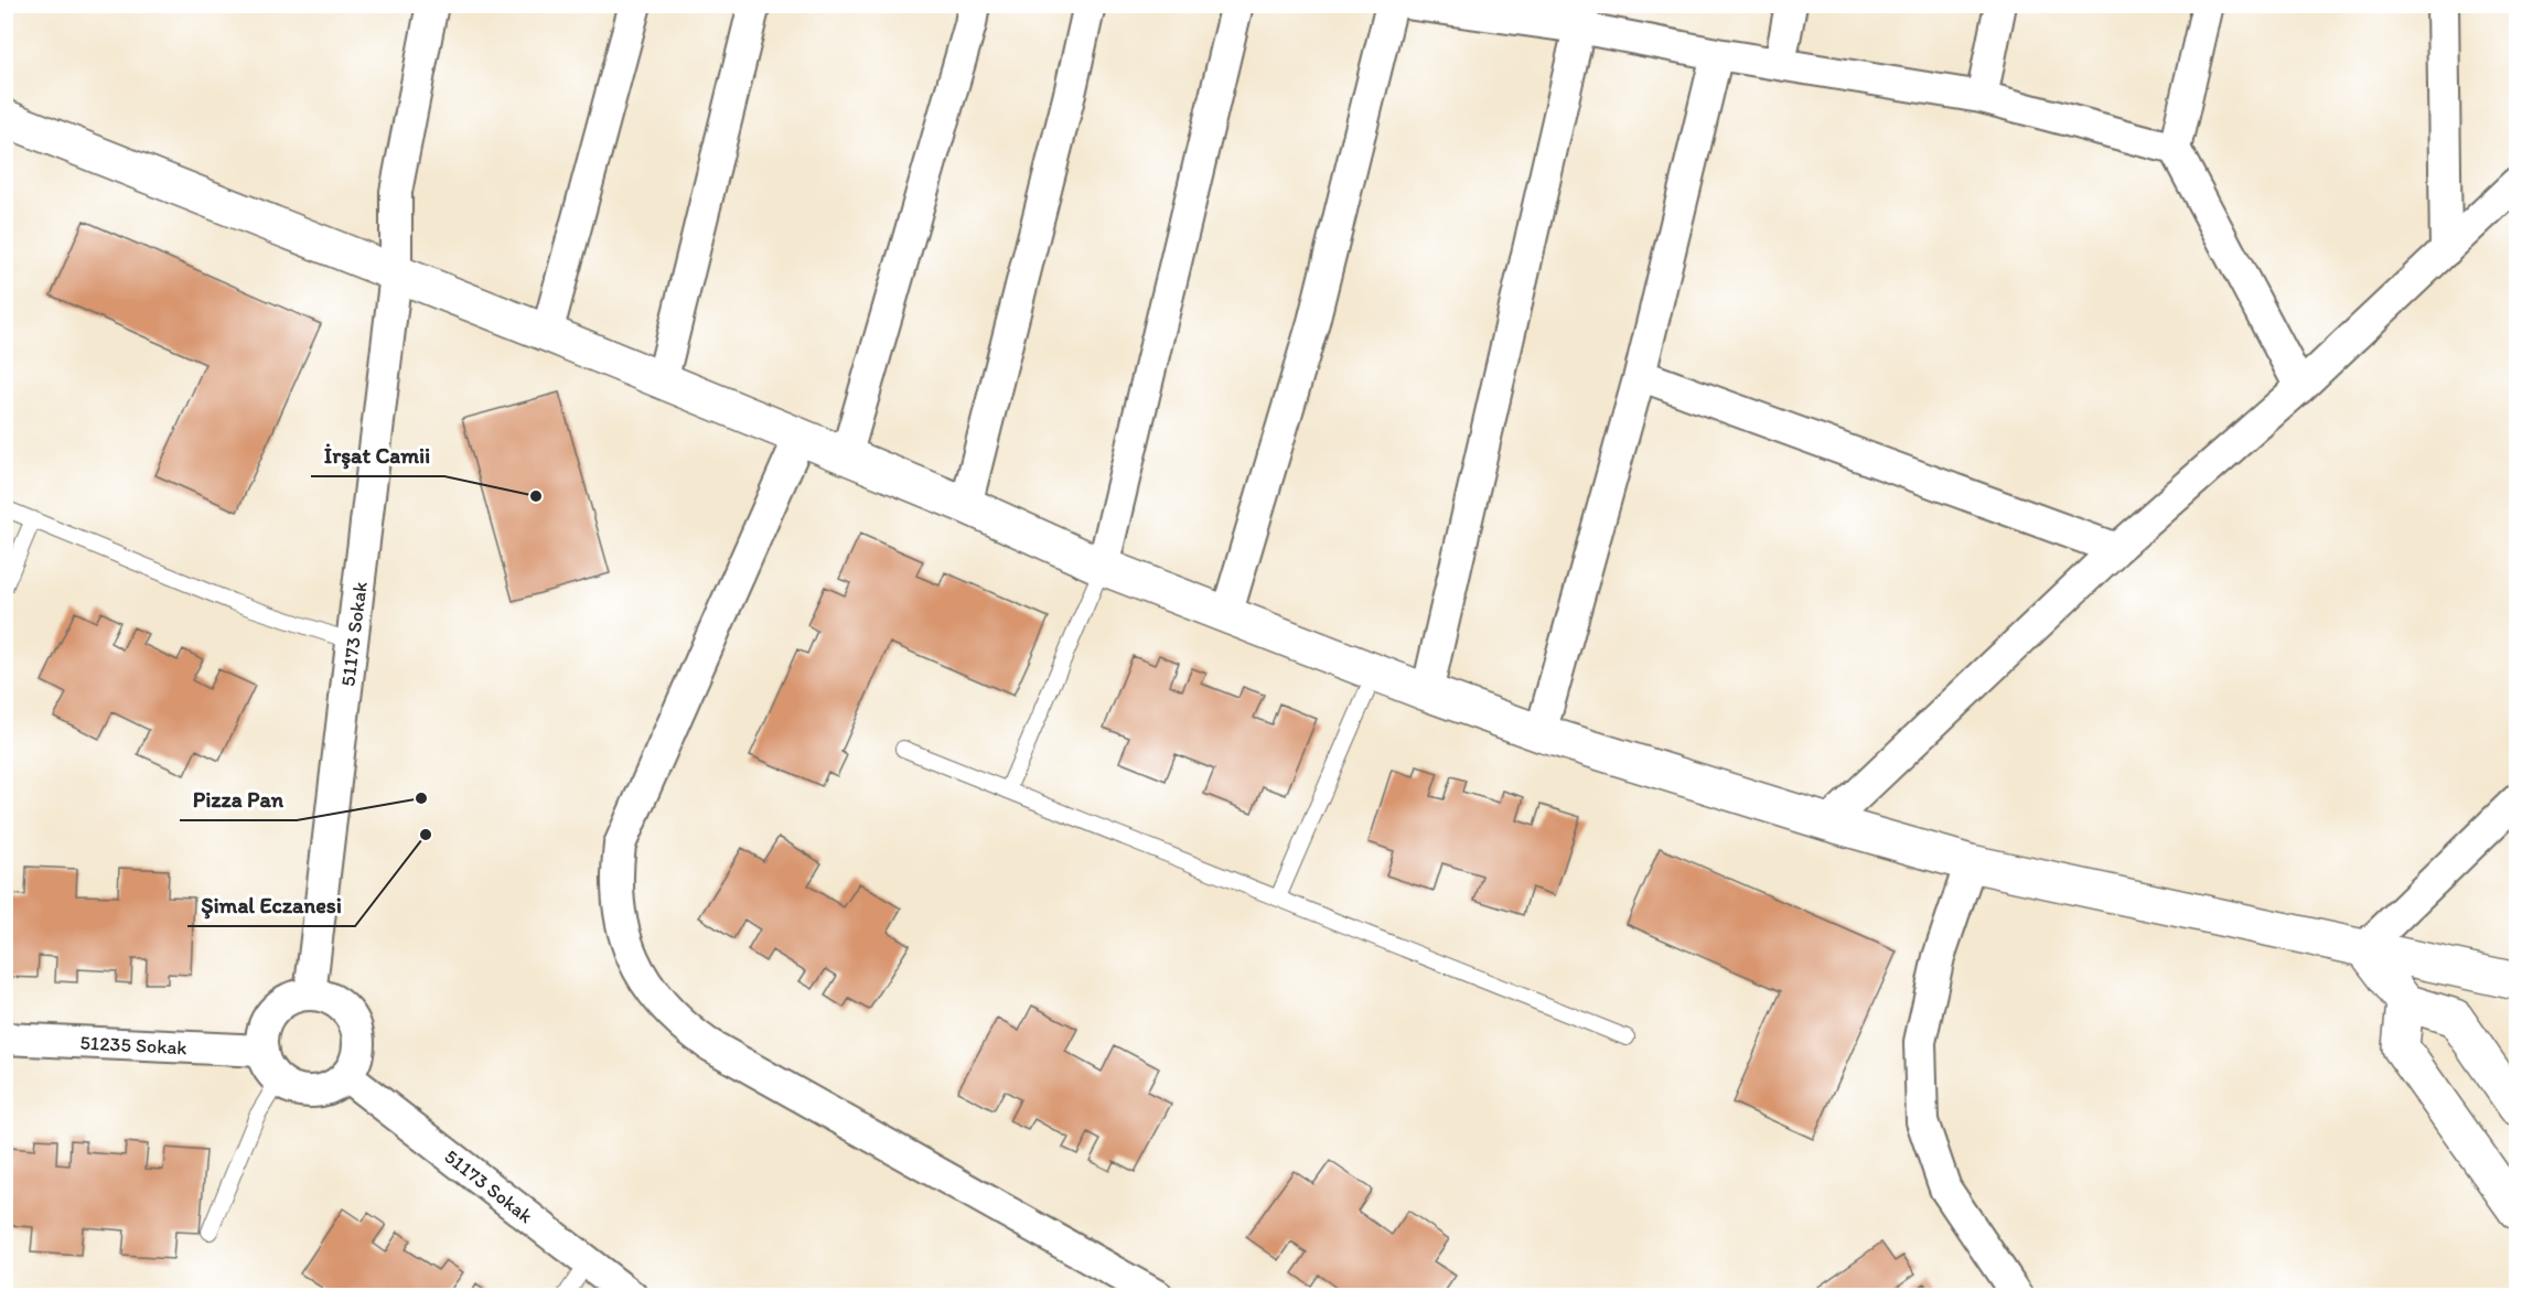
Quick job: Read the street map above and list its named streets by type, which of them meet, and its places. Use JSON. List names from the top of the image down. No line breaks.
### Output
{"streets":{"street":["51173 Sokak","51235 Sokak"]},"crossings":[["51173 Sokak","51235 Sokak"]],"places":["İrşat Camii","Pizza Pan","Şimal Eczanesi"]}
